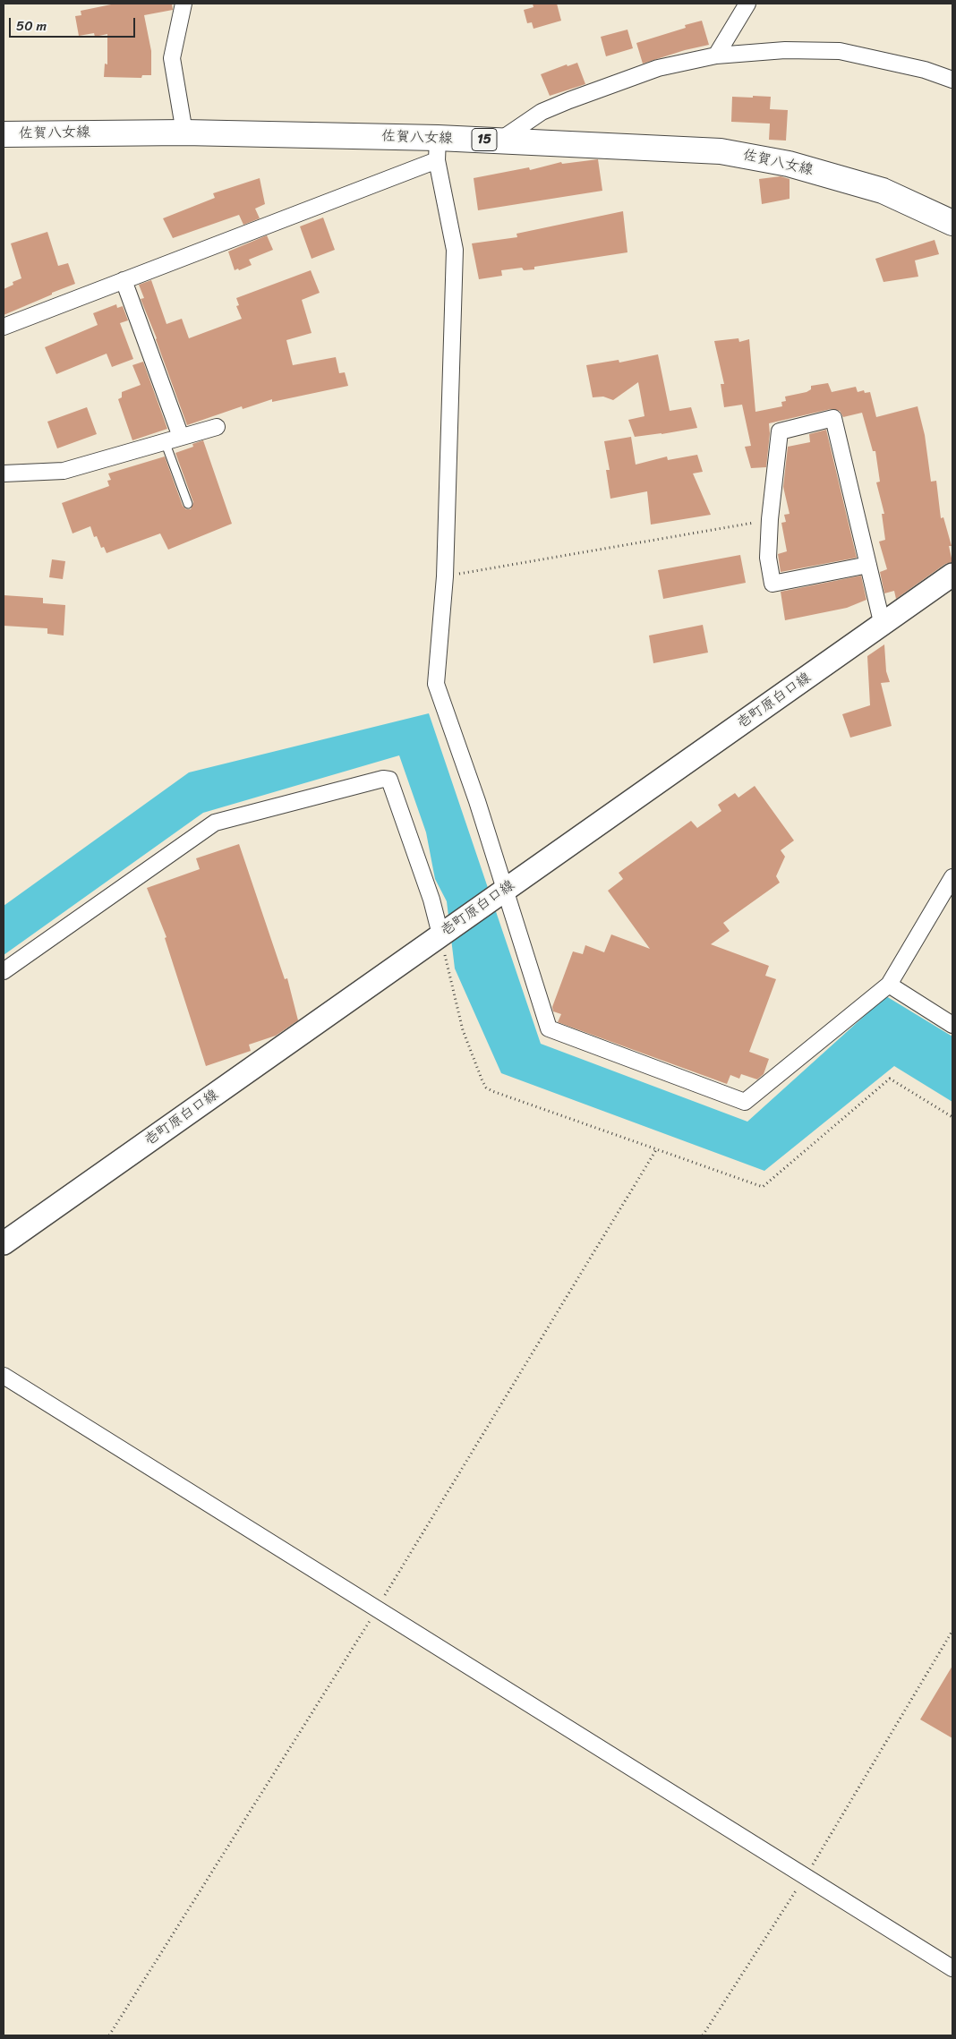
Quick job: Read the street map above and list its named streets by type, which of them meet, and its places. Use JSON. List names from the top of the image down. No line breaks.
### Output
{"streets":{"main road":["佐賀八女線","15","壱町原白口線"]},"scale_bar":"50 m"}
